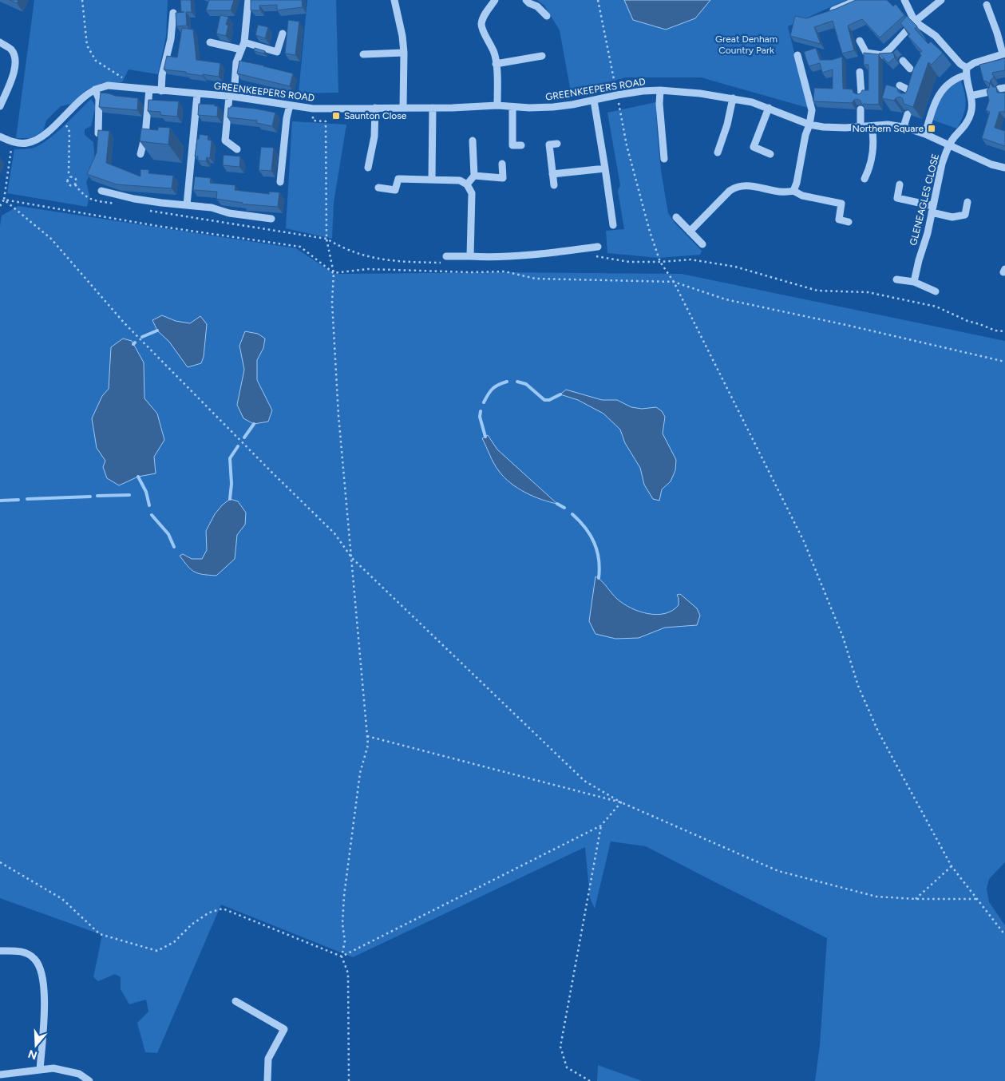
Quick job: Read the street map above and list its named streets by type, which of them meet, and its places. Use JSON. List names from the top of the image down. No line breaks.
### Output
{"streets":{"street":["GREENKEEPERS ROAD","GLENEAGLES CLOSE"]},"crossings":[["GREENKEEPERS ROAD","GLENEAGLES CLOSE"]],"parks":["Great Denham Country Park"],"places":{"transit":["Saunton Close","Northern Square"]},"north":"bottom"}
